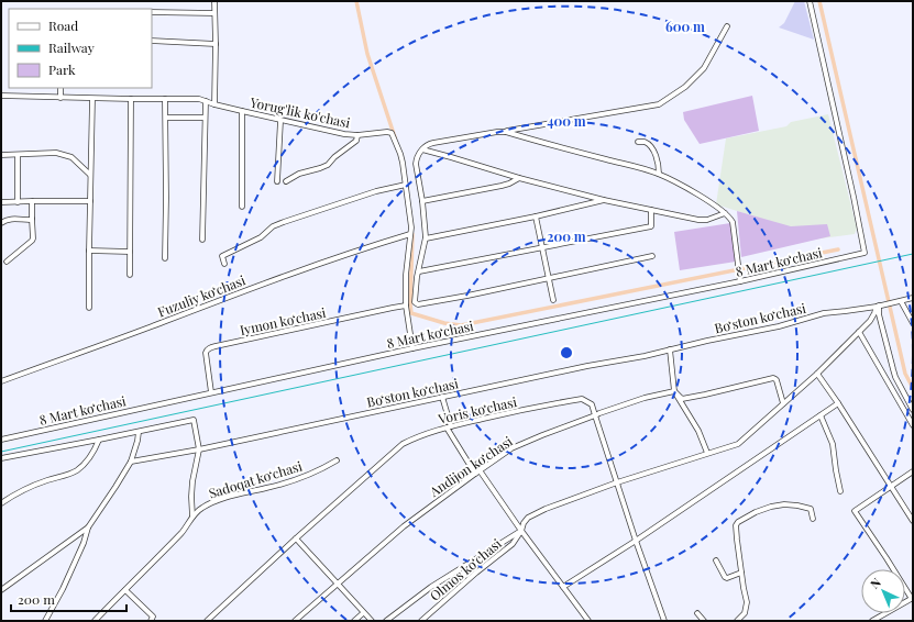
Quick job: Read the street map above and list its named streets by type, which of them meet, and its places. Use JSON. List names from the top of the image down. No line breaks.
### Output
{"streets":{"street":["Yorug'lik ko'chasi","8 Mart koʻchasi","Fuzuliy koʻchasi","Boʻston koʻchasi","Iymon koʻchasi","Voris koʻchasi","Andijon koʻchasi","Sadoqat koʻchasi","Olmos koʻchasi"]},"crossings":[["Yorug'lik ko'chasi","8 Mart koʻchasi"],["Yorug'lik ko'chasi","Fuzuliy koʻchasi"],["Yorug'lik ko'chasi","Iymon koʻchasi"],["8 Mart koʻchasi","Iymon koʻchasi"],["Boʻston koʻchasi","Olmos koʻchasi"],["Voris koʻchasi","Andijon koʻchasi"],["Voris koʻchasi","Olmos koʻchasi"]],"legend":["Road","Railway","Park"],"scale_bar":"200 m","north":"top left","rings":["600 m","400 m","200 m"]}
